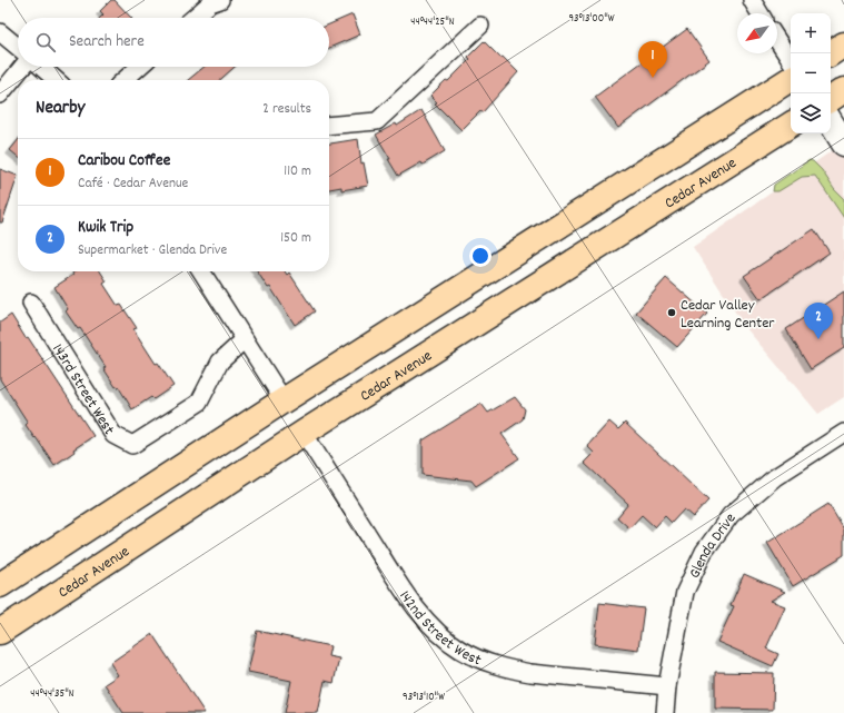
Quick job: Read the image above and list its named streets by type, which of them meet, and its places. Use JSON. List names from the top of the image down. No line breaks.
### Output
{"streets":{"highway":["Cedar Avenue"],"street":["143rd Street West","Glenda Drive","142nd Street West"]},"crossings":[["Cedar Avenue","142nd Street West"],["Glenda Drive","142nd Street West"]],"places":["Cedar Valley Learning Center"],"north":"bottom left","page":{"map_buttons":["+","−"],"search":"Search here","pins":["1","2"],"heading":["Nearby","2 results"],"list":[{"mark":"1","name":"Caribou Coffee","note":"Café · Cedar Avenue","value":"110 m"},{"mark":"2","name":"Kwik Trip","note":"Supermarket · Glenda Drive","value":"150 m"}]},"coordinates":["93°13'00\"W","44°44'25\"N","44°44'35\"N","93°13'10\"W"]}
